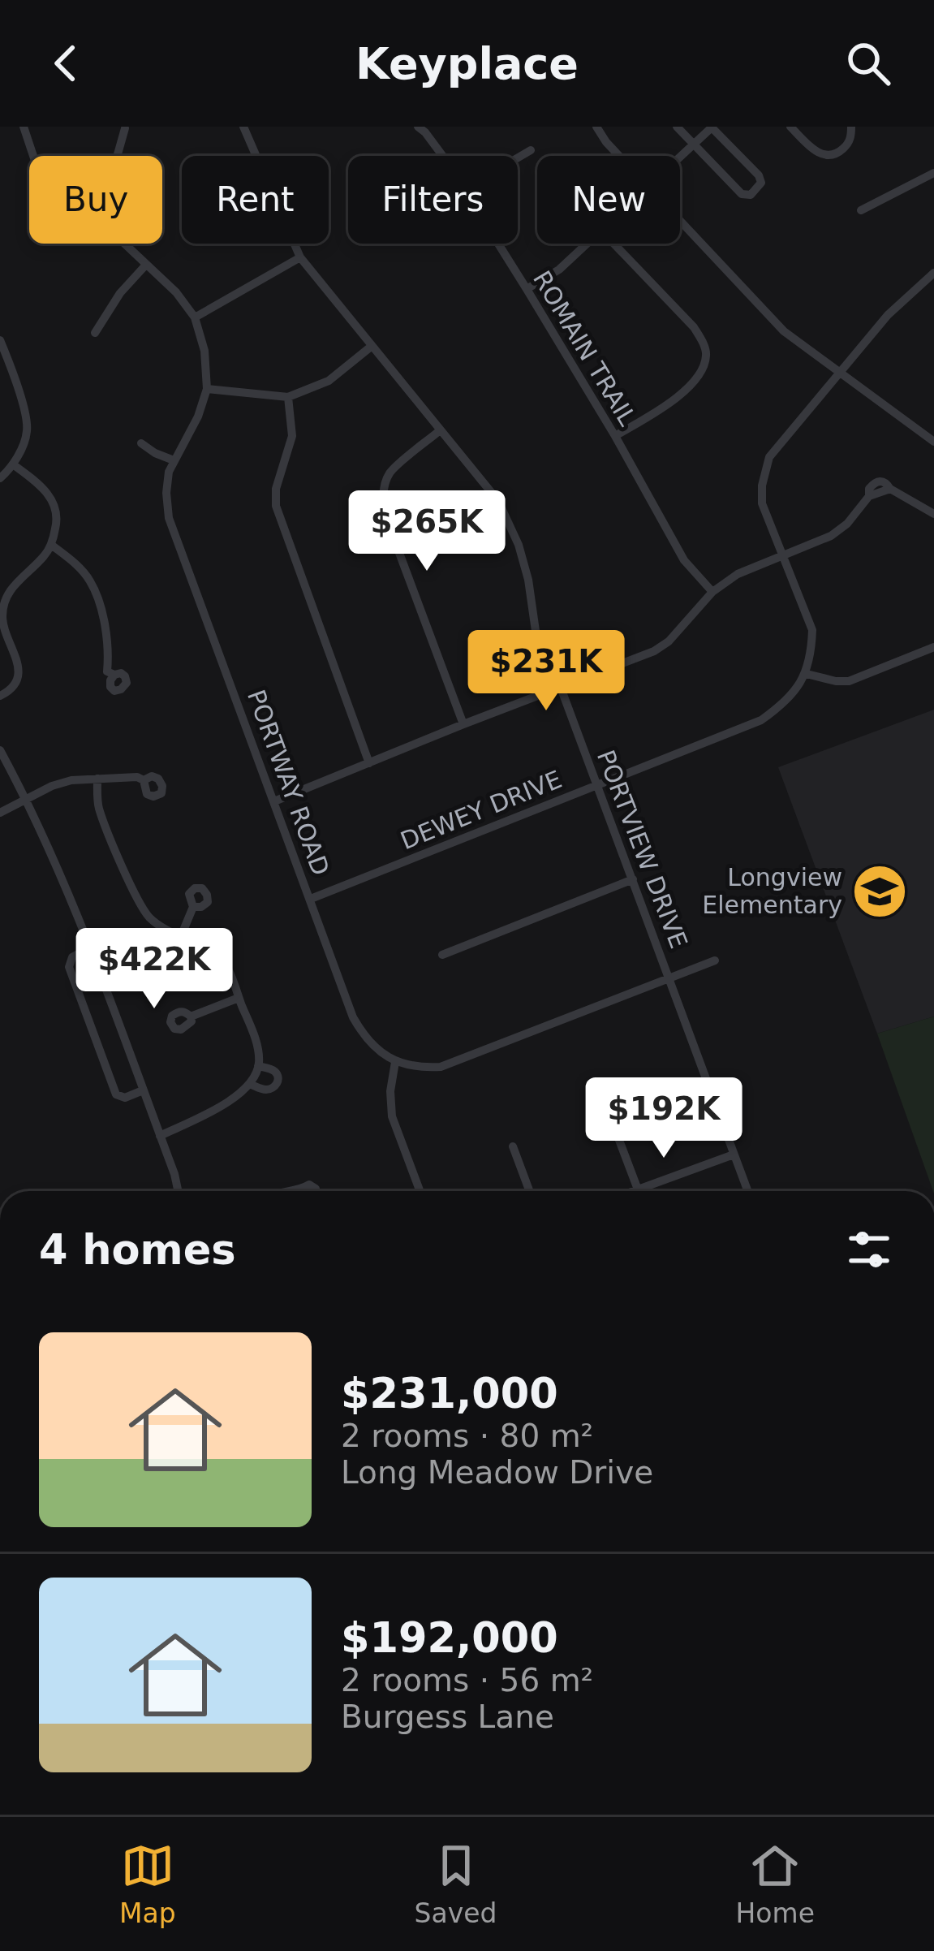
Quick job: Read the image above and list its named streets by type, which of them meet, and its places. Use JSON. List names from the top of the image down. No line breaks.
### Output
{"streets":{"street":["ROMAIN TRAIL","PORTWAY ROAD","DEWEY DRIVE","PORTVIEW DRIVE"]},"crossings":[["PORTWAY ROAD","DEWEY DRIVE"],["DEWEY DRIVE","PORTVIEW DRIVE"]],"places":{"school or university":["Longview Elementary"]},"page":{"header":"Keyplace","chip":["Buy","Rent","Filters","New"],"price":["$265K","$231K","$422K","$192K"],"heading":"4 homes","list":[{"name":"$231,000","note":"2 rooms · 80 m² · Long Meadow Drive"},{"name":"$192,000","note":"2 rooms · 56 m² · Burgess Lane"}],"tabs":["Map","Saved","Home"]}}
